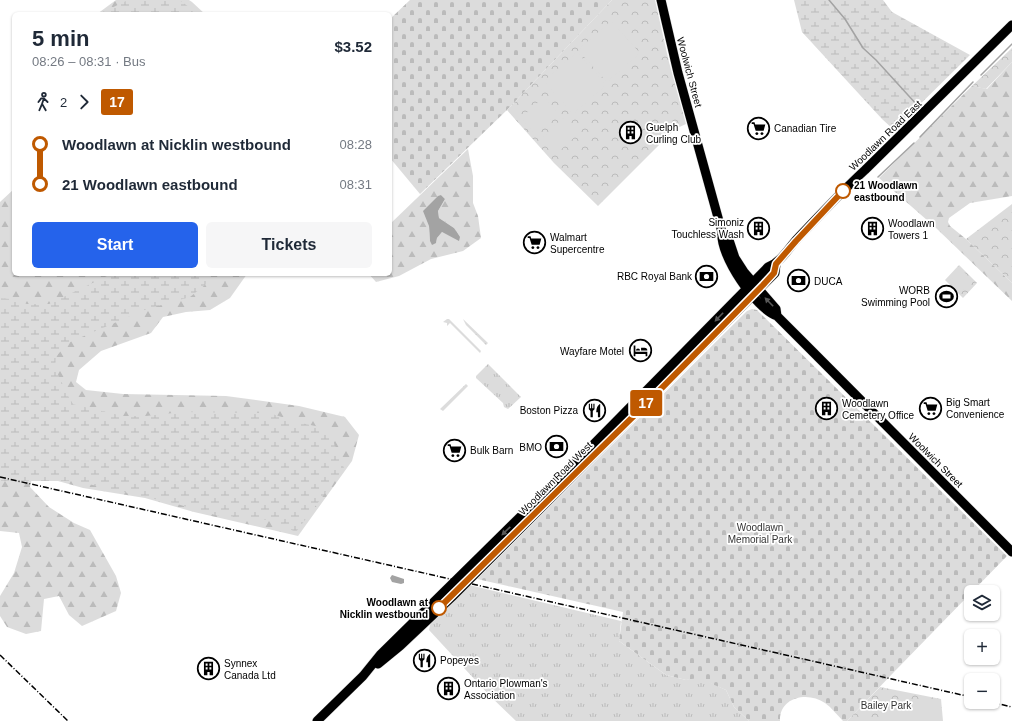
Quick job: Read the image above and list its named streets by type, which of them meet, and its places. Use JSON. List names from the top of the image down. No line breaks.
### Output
{"streets":{"main road":["Woolwich Street","Woodlawn Road East","Woodlawn Road West"]},"crossings":[["Woolwich Street","Woodlawn Road East"],["Woolwich Street","Woodlawn Road West"],["Woodlawn Road East","Woodlawn Road West"]],"parks":["Woodlawn Memorial Park","Bailey Park"],"places":{"supermarket":["Canadian Tire","Walmart Supercentre","Big Smart Convenience","Bulk Barn"],"building":["Guelph Curling Club","Simoniz Touchless Wash","Woodlawn Towers 1","Woodlawn Cemetery Office","Synnex Canada Ltd","Ontario Plowman's Association"],"other":["21 Woodlawn eastbound","Woodlawn at Nicklin westbound"],"bank":["RBC Royal Bank","DUCA","BMO"],"sports":["WORB Swimming Pool"],"hotel":["Wayfare Motel"],"restaurant":["Boston Pizza","Popeyes"]},"lines":["bus line 17"],"page":{"on_map":"17","heading":["5 min","08:26 – 08:31 · Bus","$3.52"],"legs":["2","17"],"list":[{"name":"Woodlawn at Nicklin westbound","value":"08:28"},{"name":"21 Woodlawn eastbound","value":"08:31"}],"buttons":["Start","Tickets"],"map_buttons":["+","−"]}}
